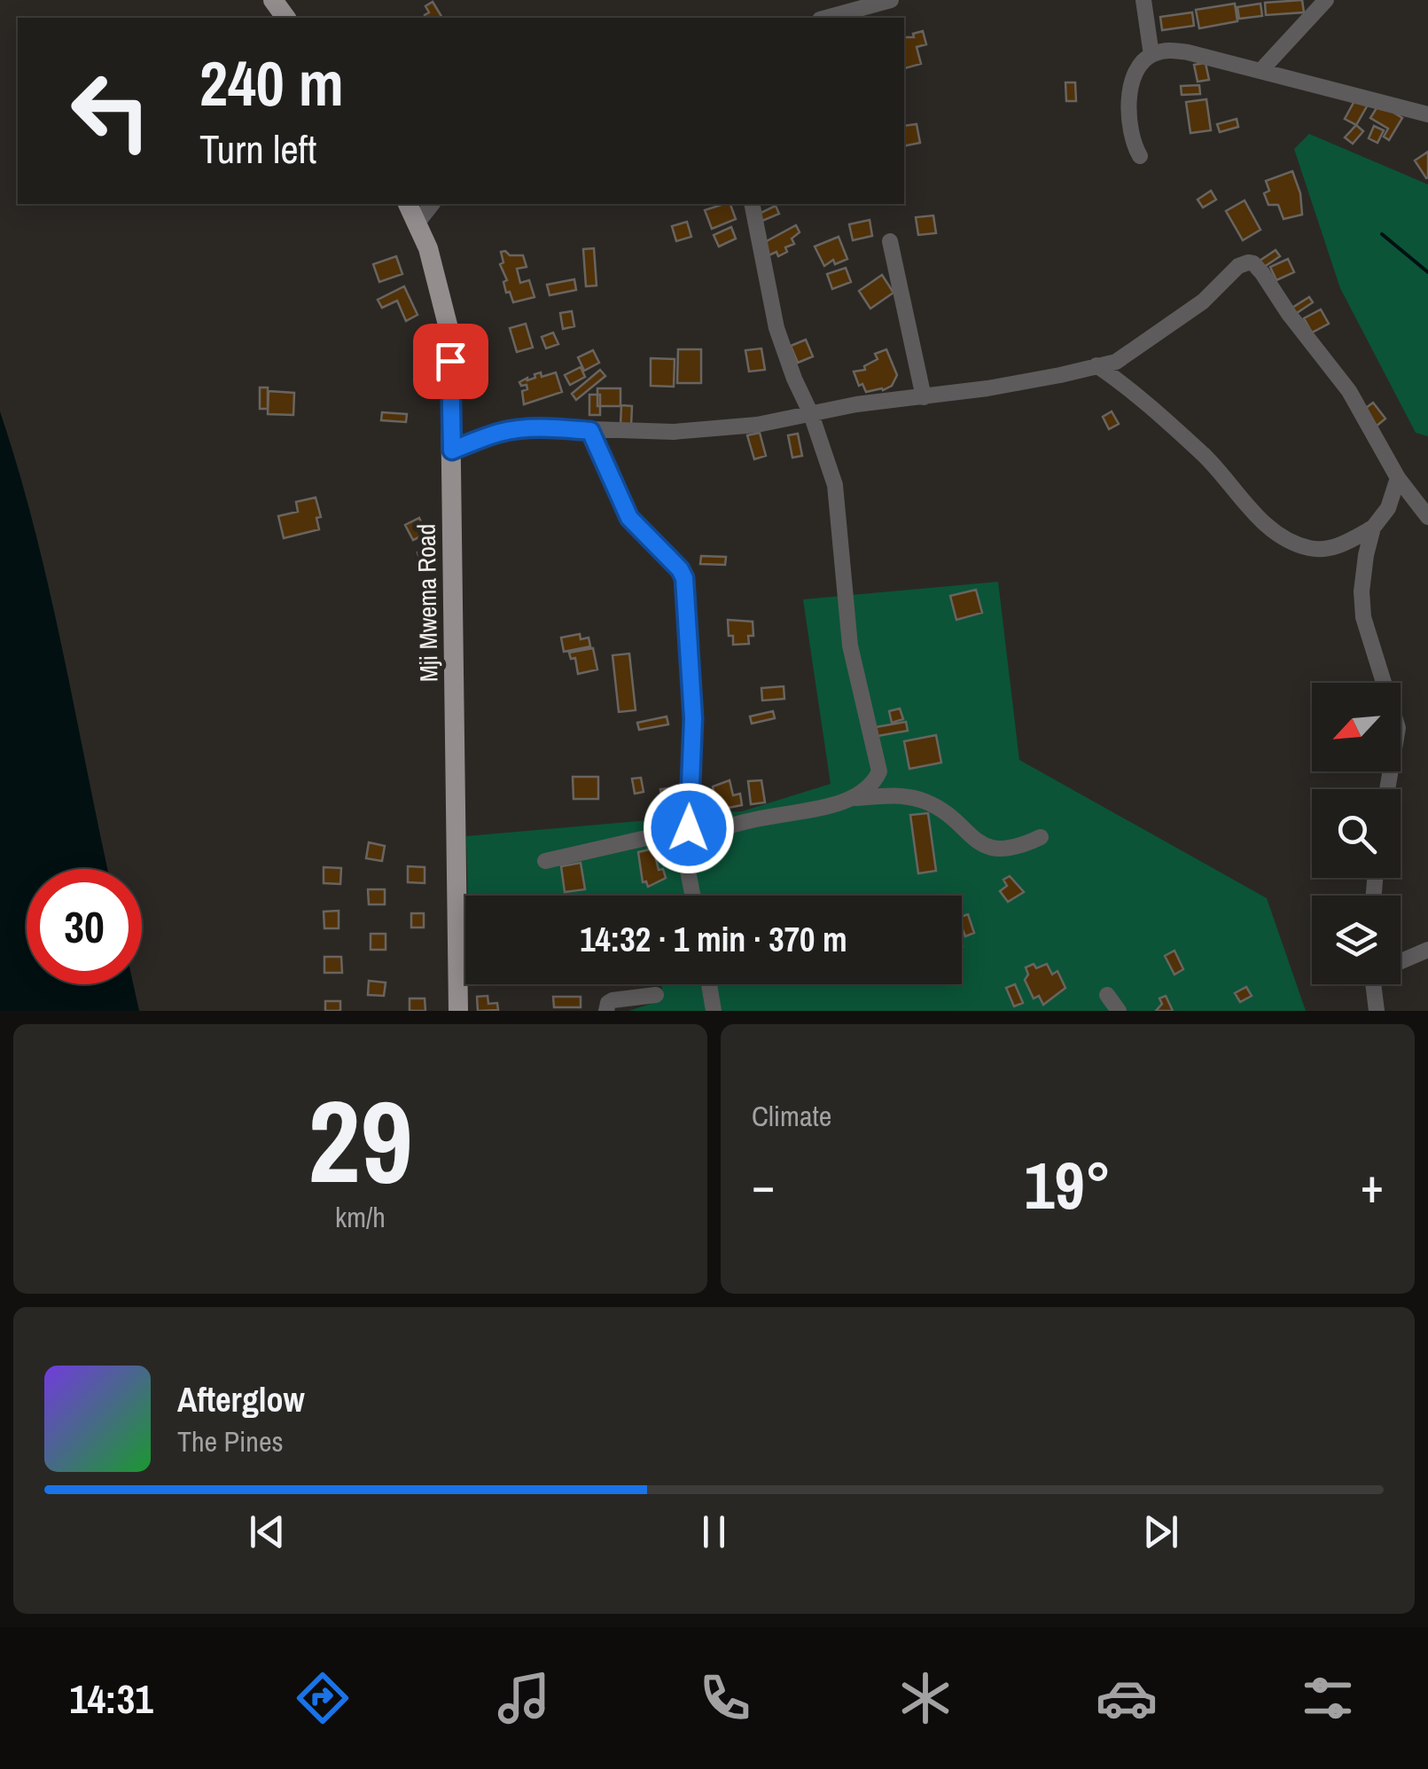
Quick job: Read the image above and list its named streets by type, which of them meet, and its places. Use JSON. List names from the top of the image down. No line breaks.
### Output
{"streets":{"main road":["Mji Mwema Road"]},"north":"bottom left","page":{"turn":["240 m","Turn left"],"limit":"30","trip":"14:32 · 1 min · 370 m","tile":[["29","km/h"],"Climate"],"heat":["−","19°","+"],"song":["Afterglow","The Pines"],"tabs":"14:31"}}
